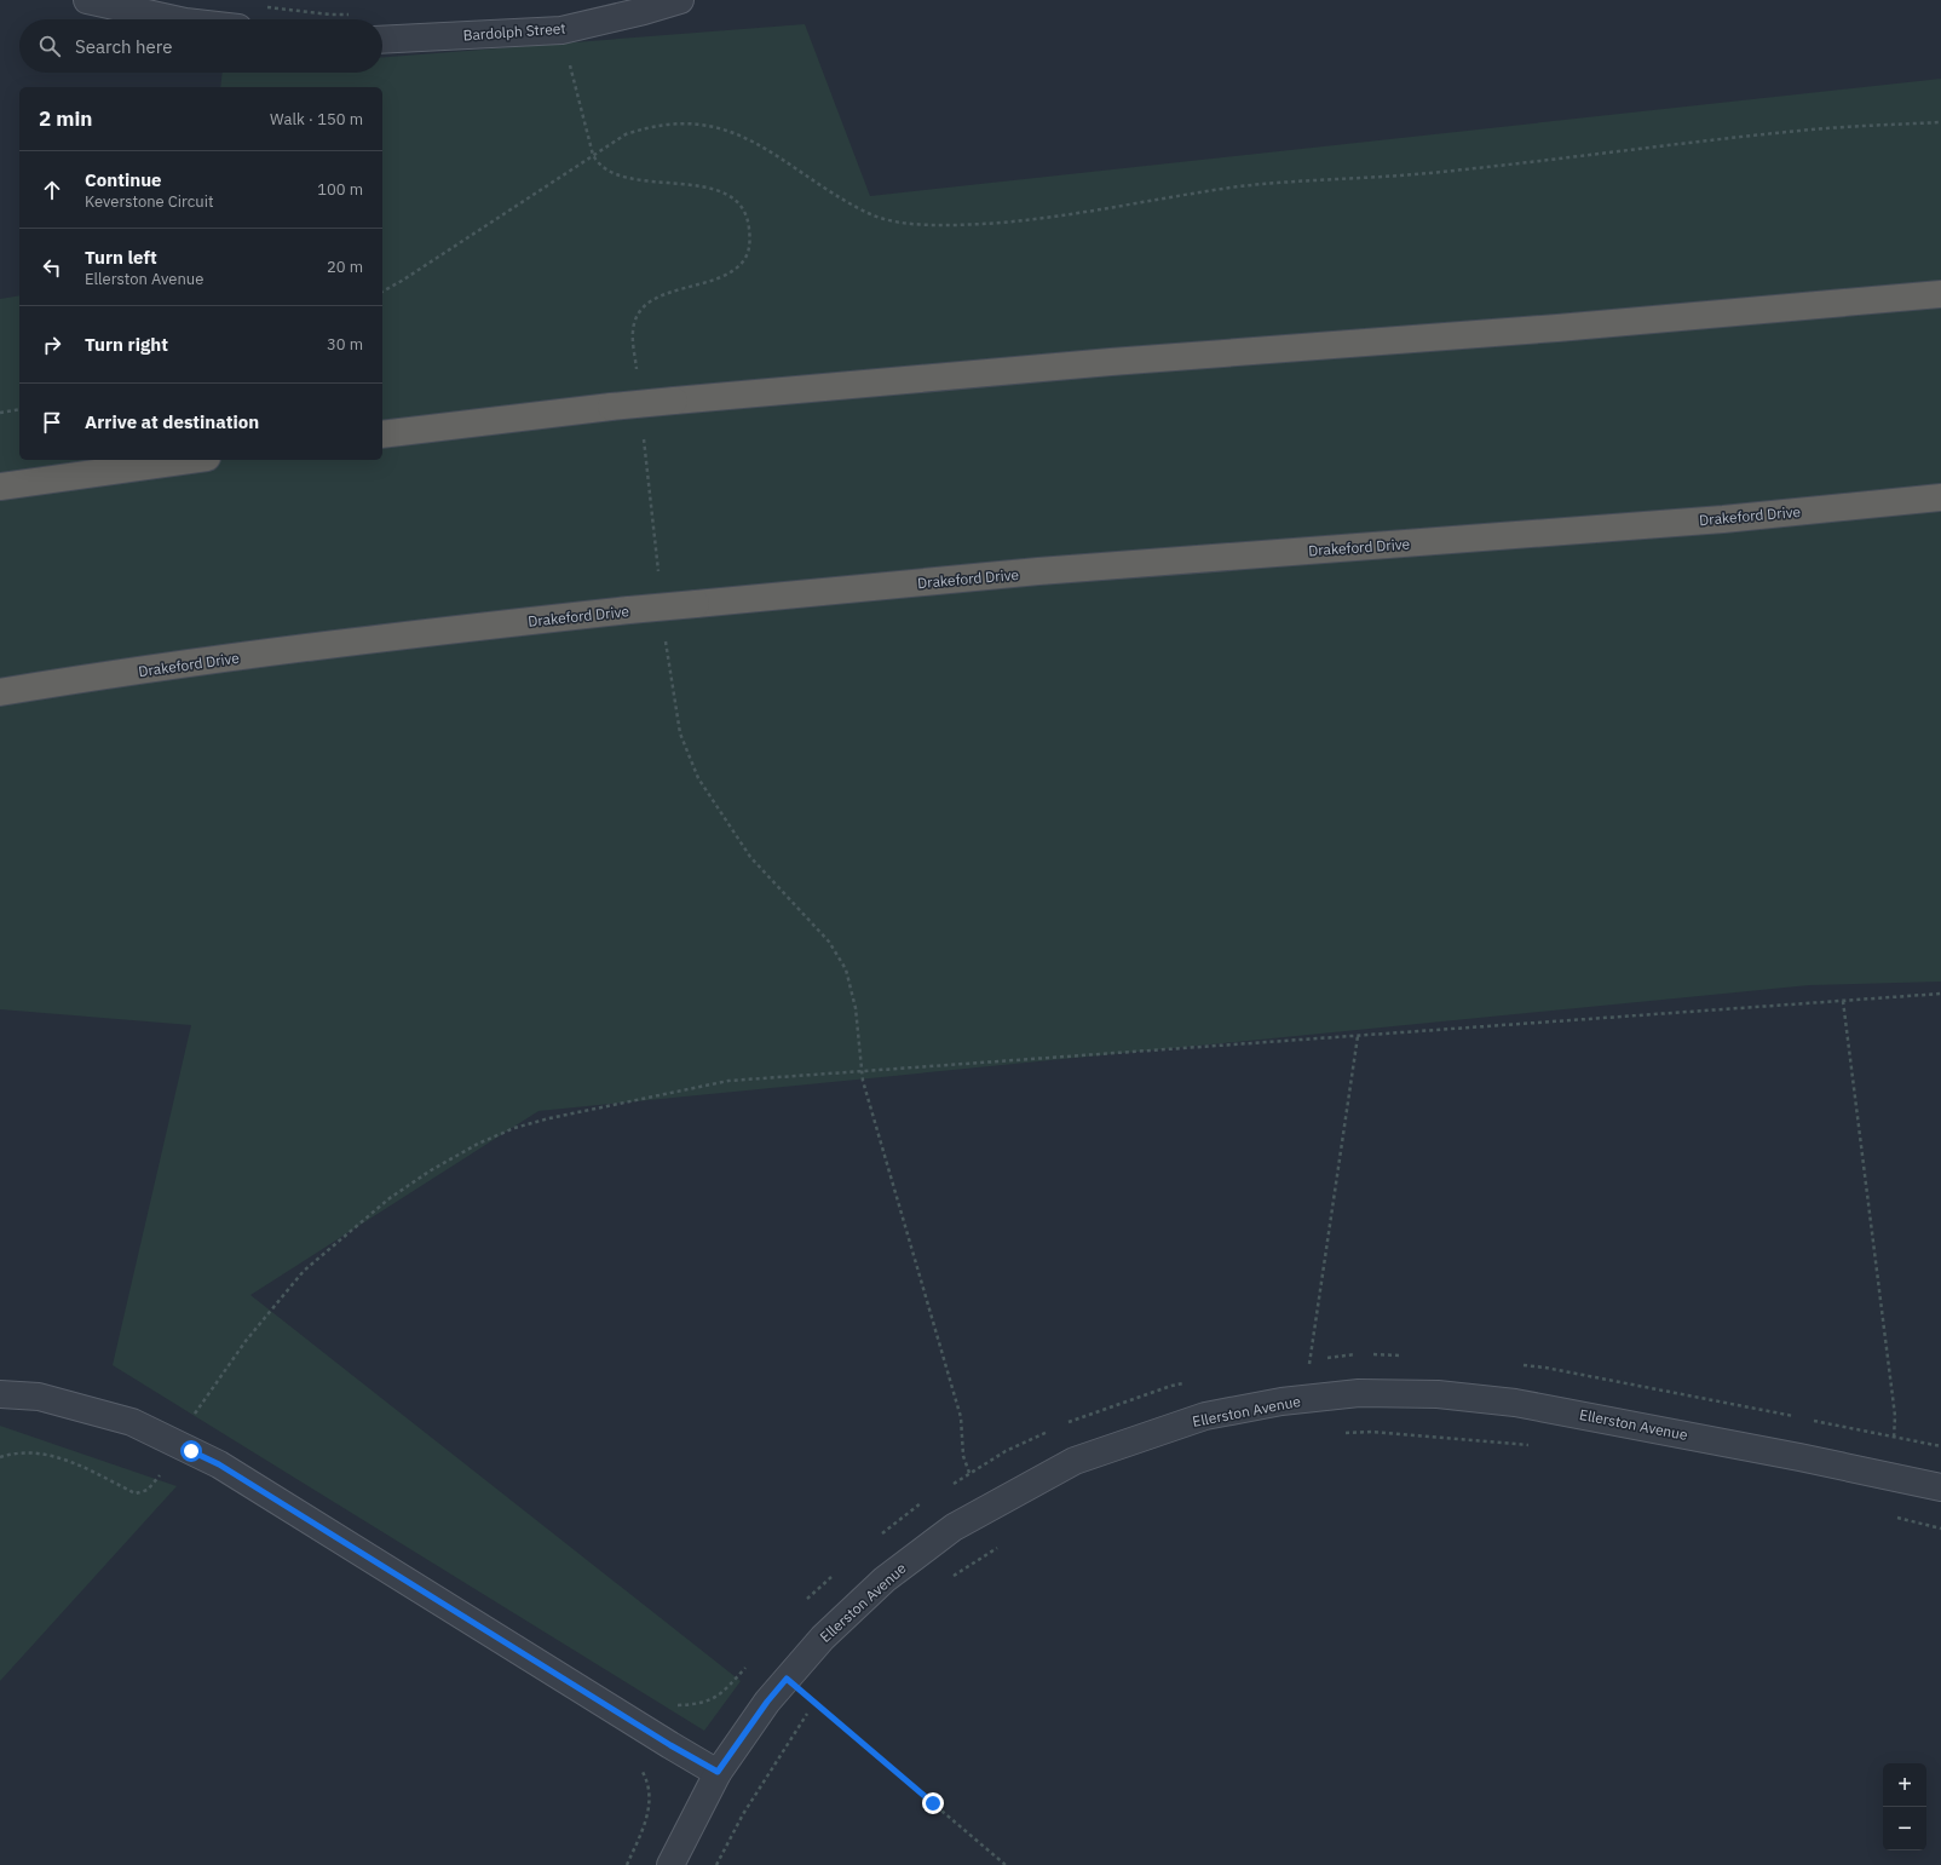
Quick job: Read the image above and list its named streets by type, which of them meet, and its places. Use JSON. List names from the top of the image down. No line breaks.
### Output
{"streets":{"highway":["Drakeford Drive"],"street":["Bardolph Street","Ellerston Avenue"]},"page":{"search":"Search here","heading":["2 min","Walk · 150 m"],"list":[["Continue","Keverstone Circuit","100 m"],["Turn left","Ellerston Avenue","20 m"],["Turn right","30 m"],"Arrive at destination"],"map_buttons":["+","−"]}}
